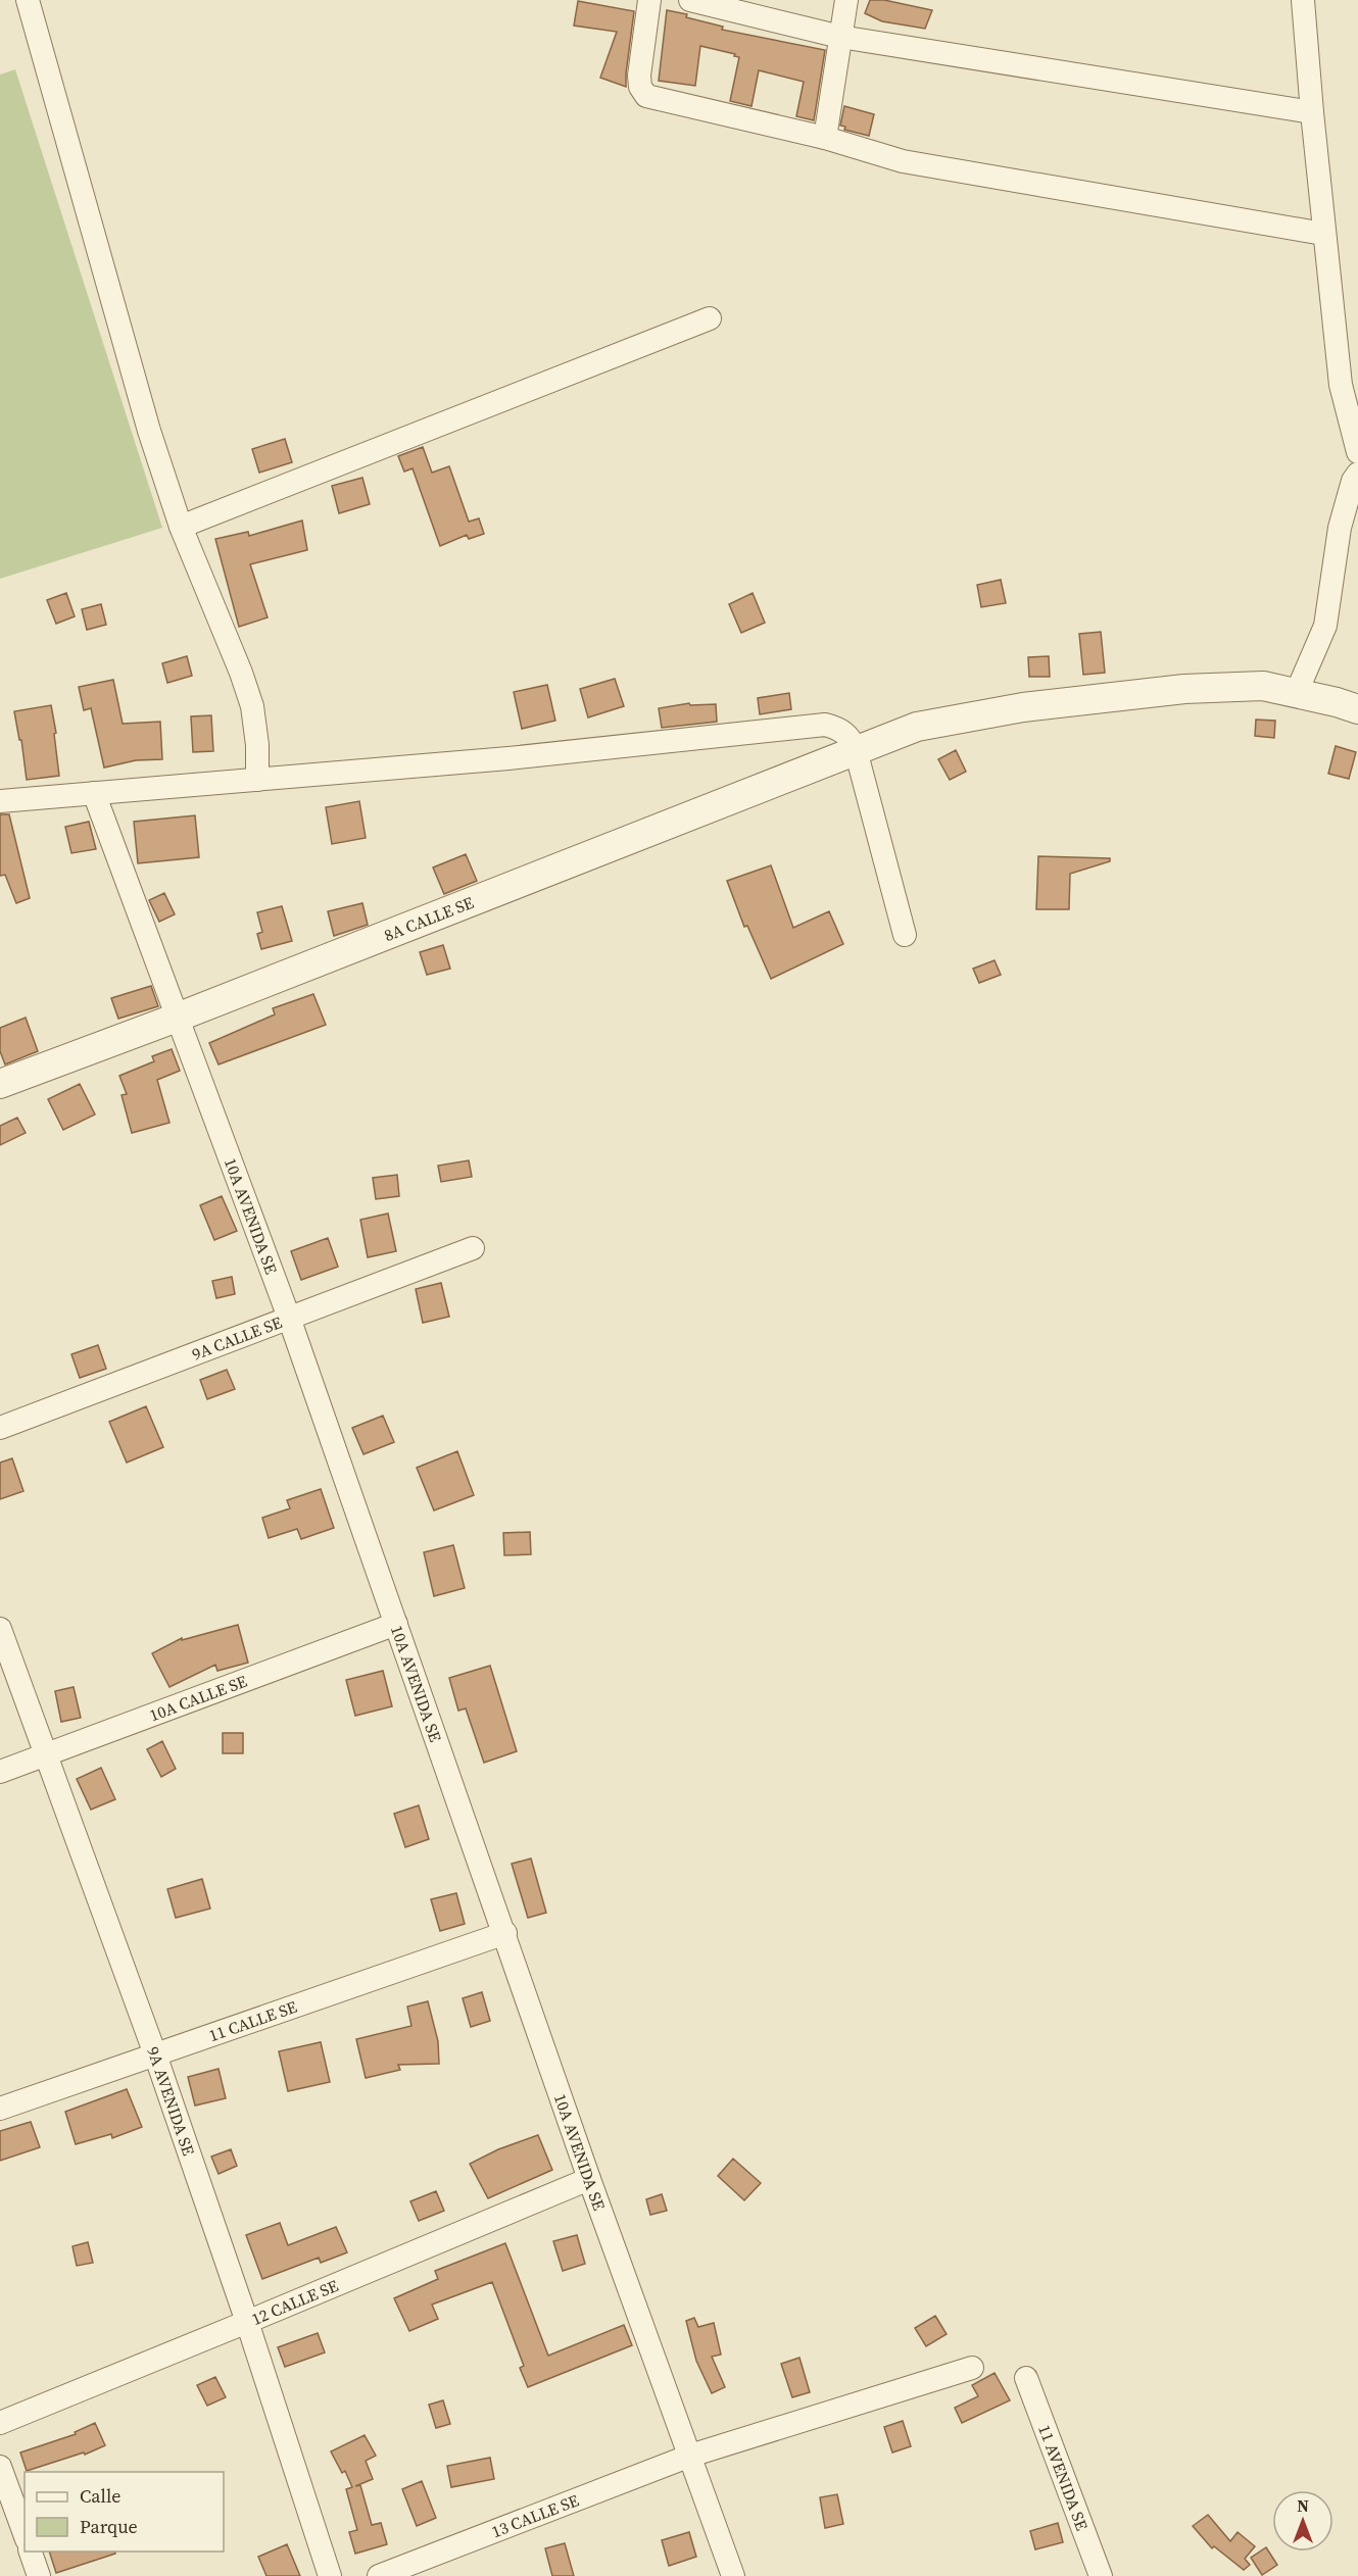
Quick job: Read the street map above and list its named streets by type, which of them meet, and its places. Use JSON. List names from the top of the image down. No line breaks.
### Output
{"streets":{"street":["8A CALLE SE","10A AVENIDA SE","9A CALLE SE","10A CALLE SE","11 CALLE SE","9A AVENIDA SE","12 CALLE SE","11 AVENIDA SE","13 CALLE SE"]},"crossings":[["8A CALLE SE","10A AVENIDA SE"],["10A AVENIDA SE","9A CALLE SE"],["10A AVENIDA SE","10A CALLE SE"],["10A AVENIDA SE","11 CALLE SE"],["10A AVENIDA SE","12 CALLE SE"],["10A AVENIDA SE","13 CALLE SE"],["10A CALLE SE","9A AVENIDA SE"],["11 CALLE SE","9A AVENIDA SE"],["9A AVENIDA SE","12 CALLE SE"]],"legend":["Calle","Parque"],"north":"top"}
